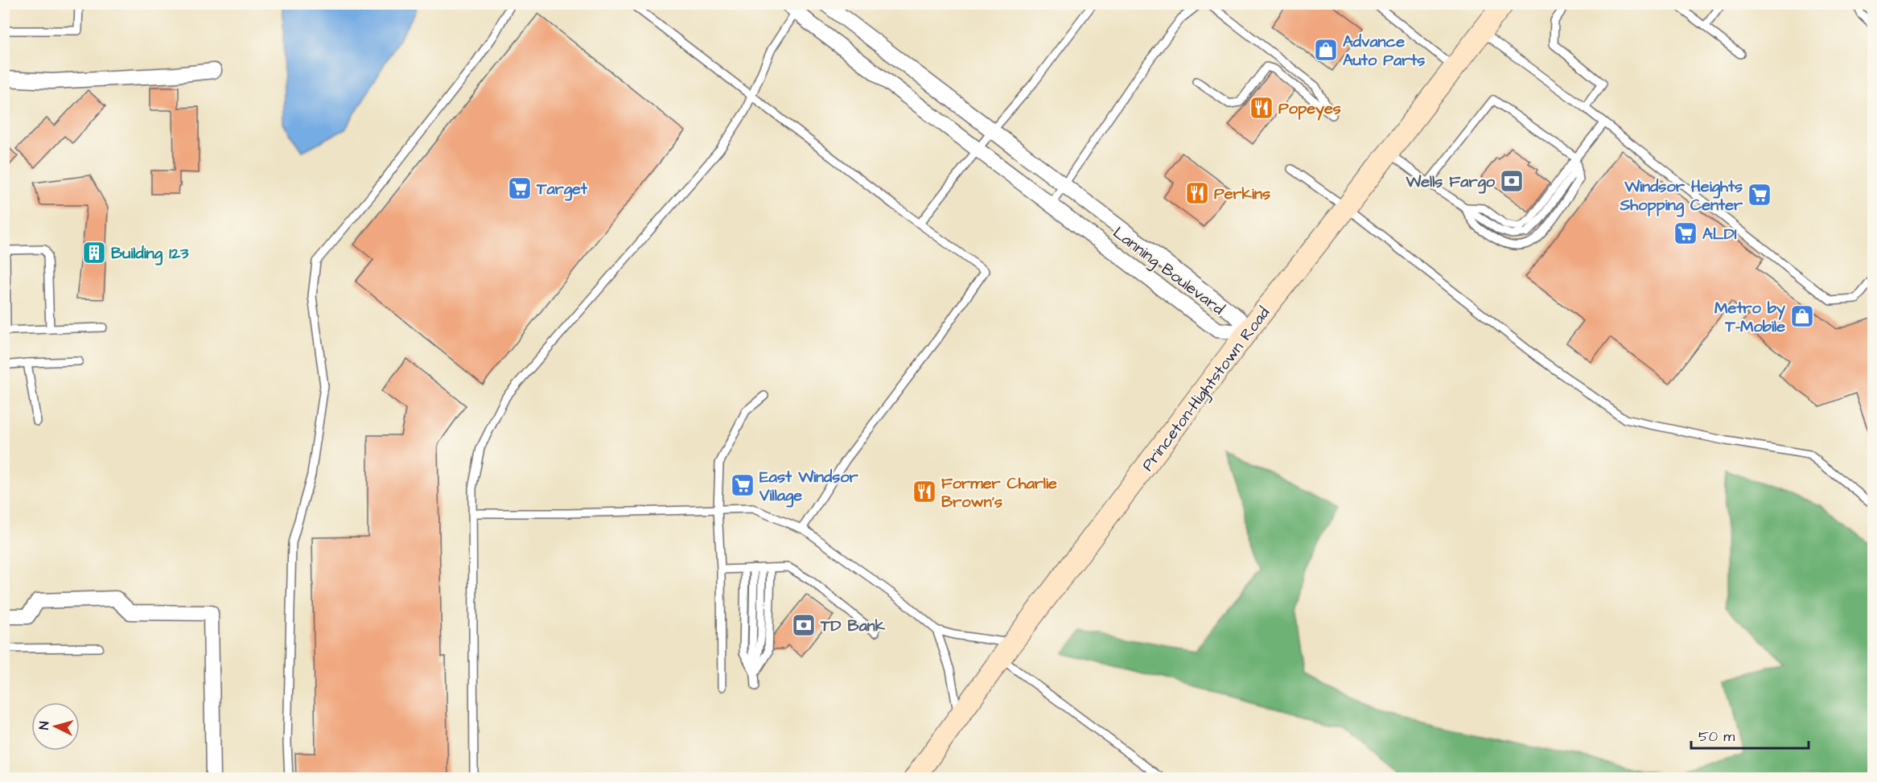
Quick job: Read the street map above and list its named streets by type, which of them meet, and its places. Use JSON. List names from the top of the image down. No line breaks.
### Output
{"streets":{"main road":["Princeton-Hightstown Road"],"street":["Lanning Boulevard"]},"crossings":[["Lanning Boulevard","Princeton-Hightstown Road"]],"places":{"shop":["Advance Auto Parts","Metro by T-Mobile"],"restaurant":["Popeyes","Perkins","Former Charlie Brown's"],"bank":["Wells Fargo","TD Bank"],"supermarket":["Target","Windsor Heights Shopping Center","ALDI","East Windsor Village"],"building":["Building 123"]},"scale_bar":"50 m","north":"left"}
